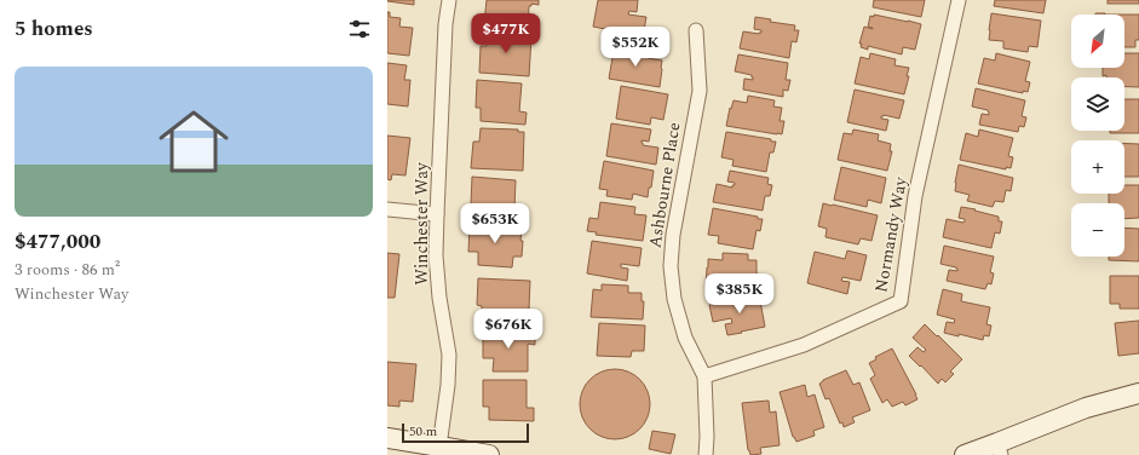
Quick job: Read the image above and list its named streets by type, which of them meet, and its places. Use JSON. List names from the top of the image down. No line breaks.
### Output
{"streets":{"street":["Ashbourne Place","Winchester Way","Normandy Way"]},"crossings":[["Ashbourne Place","Normandy Way"]],"scale_bar":"50 m","north":"bottom left","page":{"heading":"5 homes","price":["$477K","$552K","$653K","$385K","$676K"],"map_buttons":["+","−"],"list":[{"name":"$477,000","note":"3 rooms · 86 m² · Winchester Way"}],"scale":"50 m"}}
